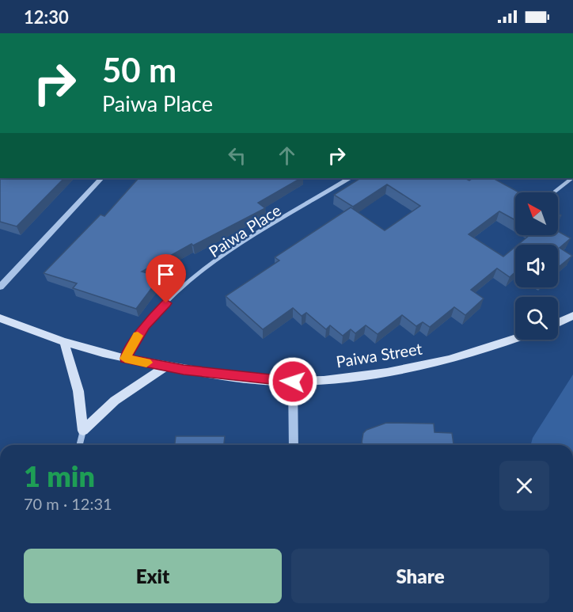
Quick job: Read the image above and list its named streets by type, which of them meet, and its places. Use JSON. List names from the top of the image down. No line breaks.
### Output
{"streets":{"main road":["Paiwa Street"],"street":["Paiwa Place"]},"crossings":[["Paiwa Place","Paiwa Street"]],"north":"top left","page":{"status":"12:30","turn":["50 m","Paiwa Place"],"heading":["1 min","70 m · 12:31"],"buttons":["Exit","Share"]}}
